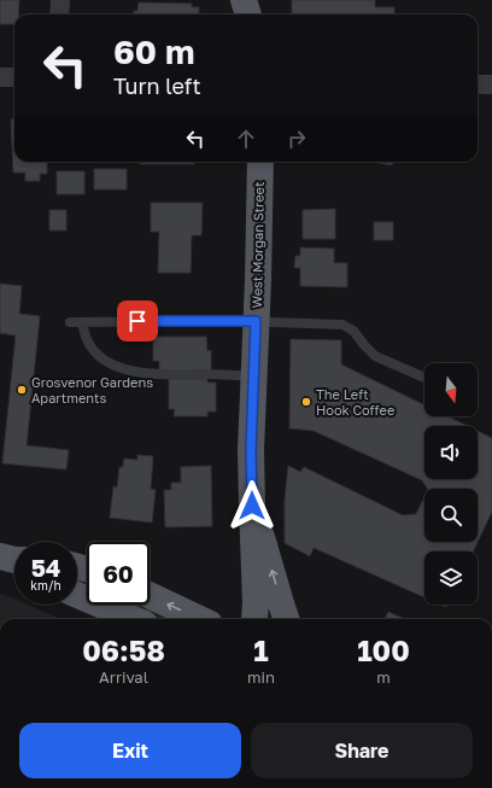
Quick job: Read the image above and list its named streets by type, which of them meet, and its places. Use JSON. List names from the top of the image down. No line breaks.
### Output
{"streets":{"main road":["West Morgan Street"]},"places":["Grosvenor Gardens Apartments","The Left Hook Coffee"],"north":"bottom","page":{"turn":["60 m","Turn left"],"speed":"54 km/h","limit":"60","eta":["06:58","Arrival","1","min","100","m"],"buttons":["Exit","Share"]}}
